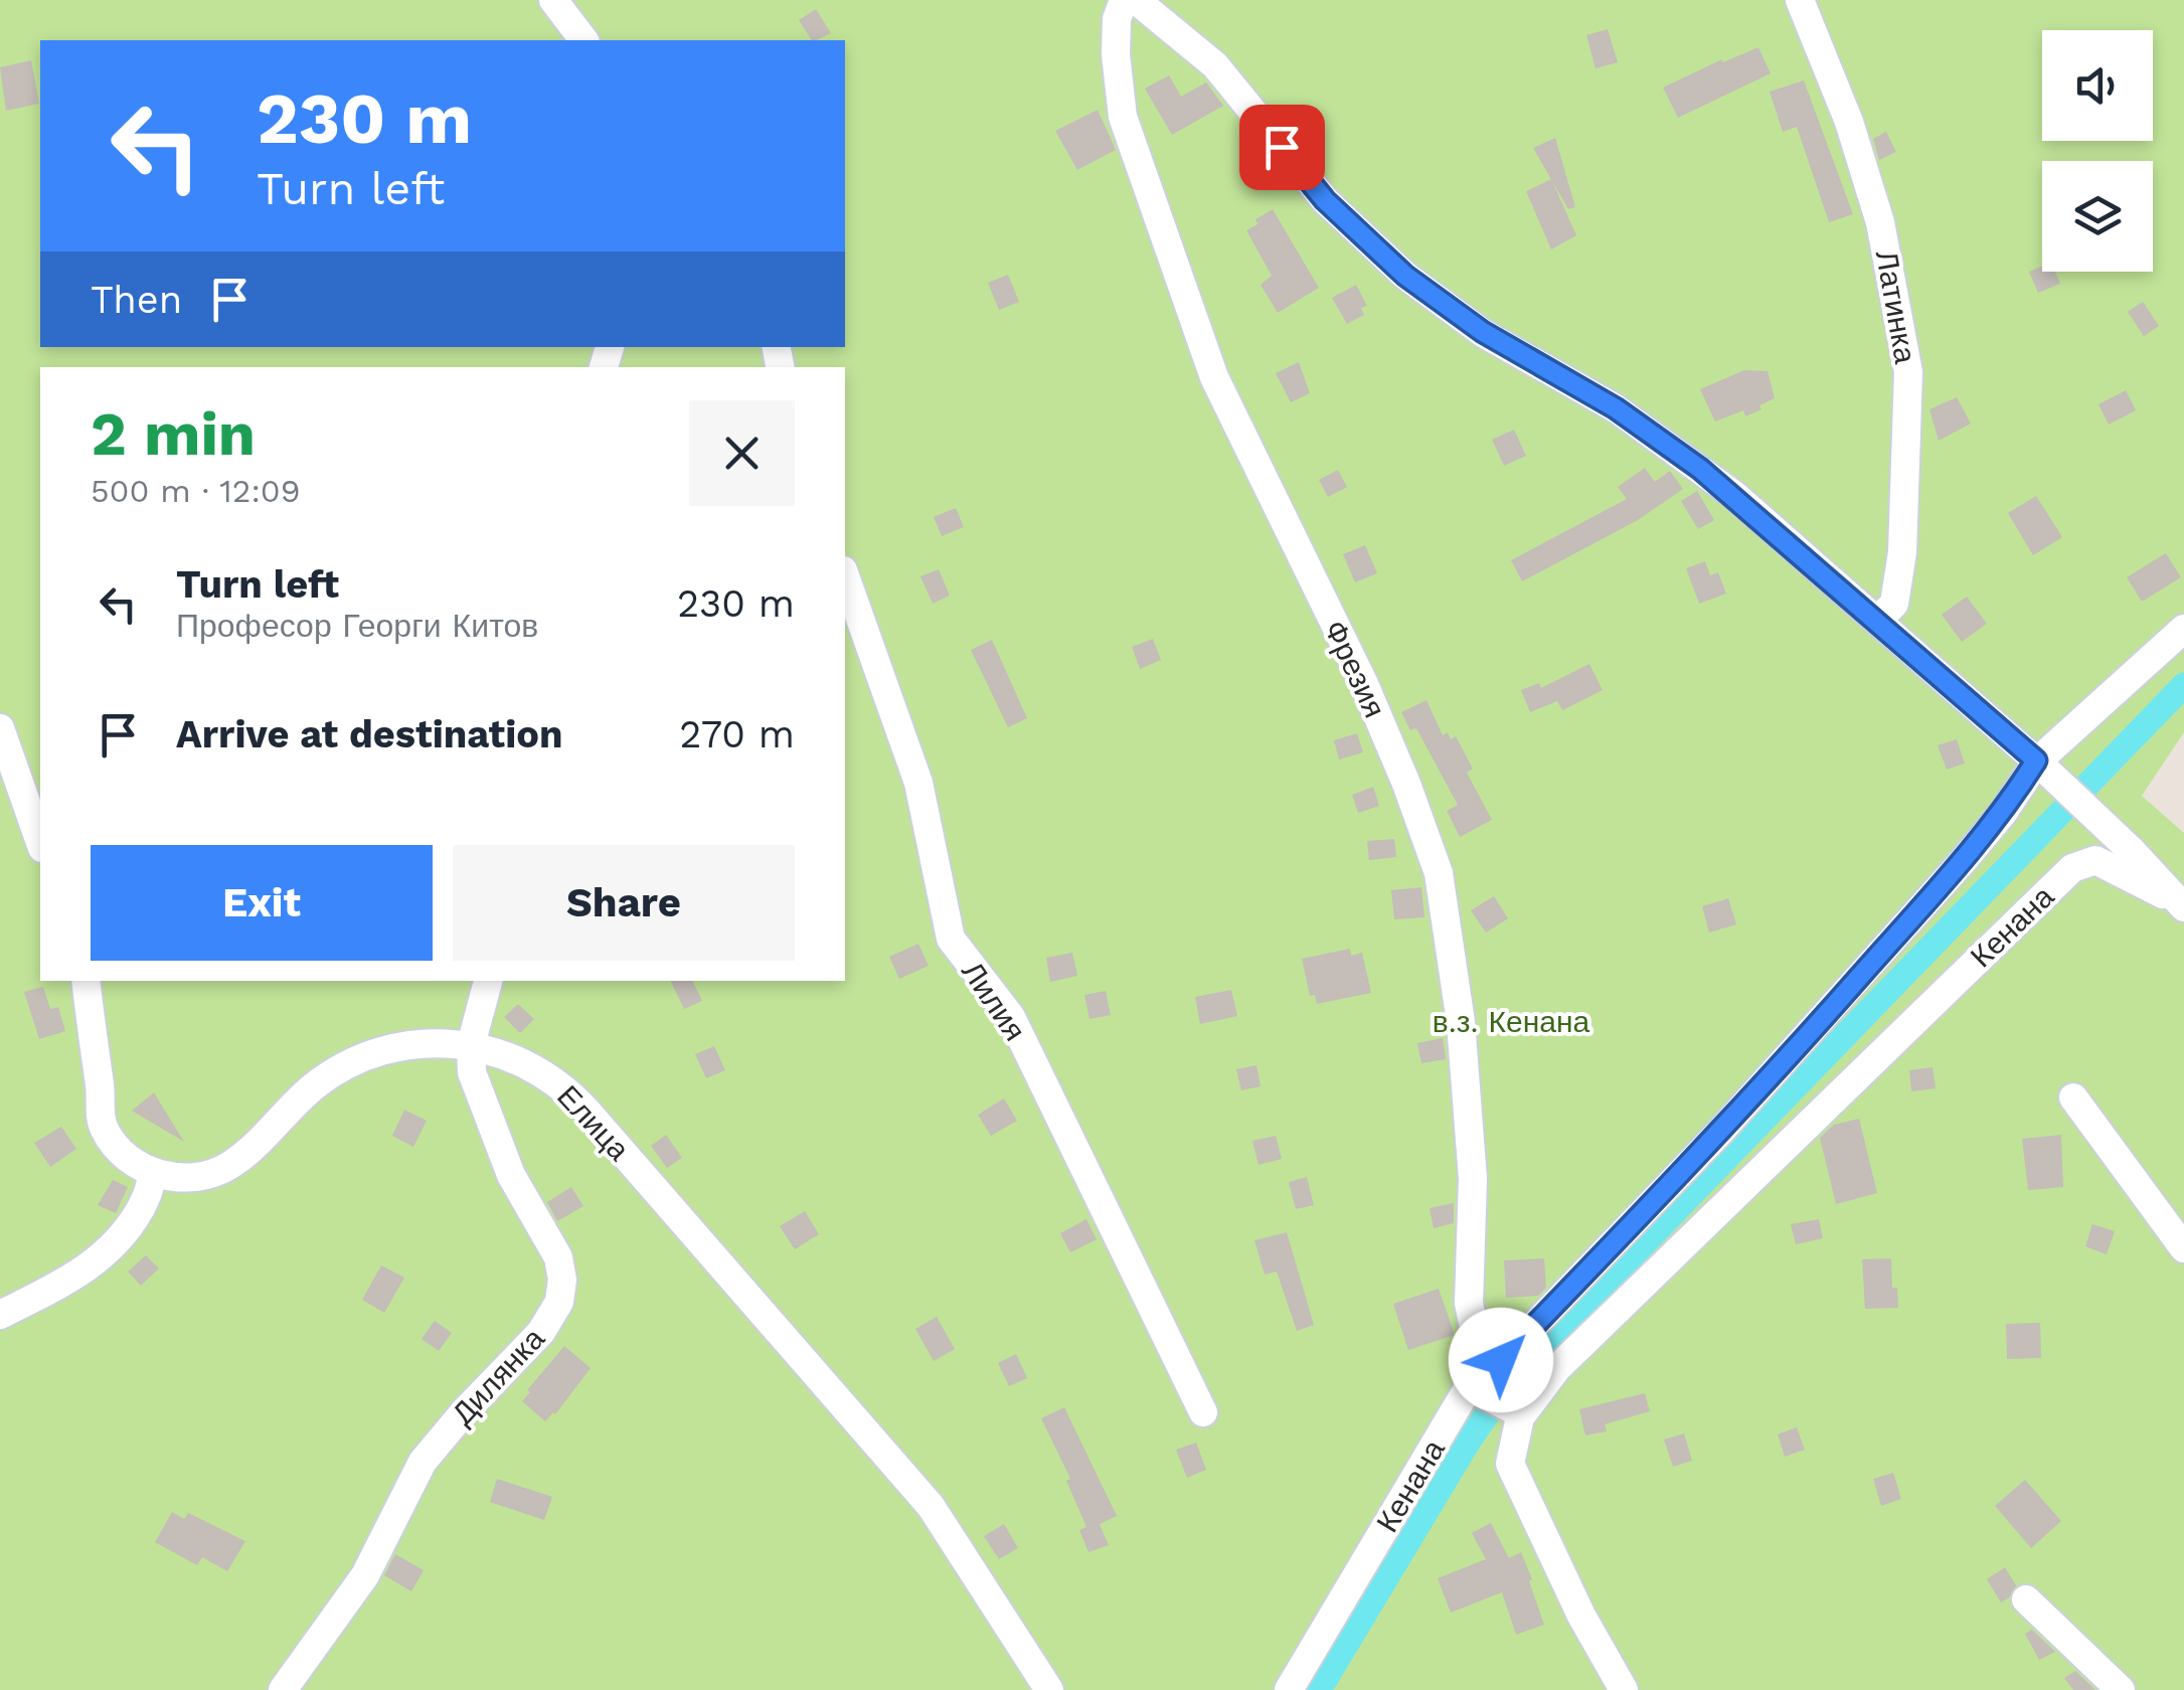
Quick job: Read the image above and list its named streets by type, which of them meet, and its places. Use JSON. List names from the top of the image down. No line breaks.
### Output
{"streets":{"street":["Латинка","Фрезия","Кенана","Лилия","Елица","Дилянка"]},"crossings":[["Фрезия","Кенана"],["Елица","Дилянка"]],"parks":["в.з. Кенана"],"page":{"turn":["230 m","Turn left"],"then":"Then","heading":["2 min","500 m · 12:09"],"list":[{"name":"Turn left","note":"Професор Георги Китов","value":"230 m"},{"name":"Arrive at destination","value":"270 m"}],"buttons":["Exit","Share"]}}
